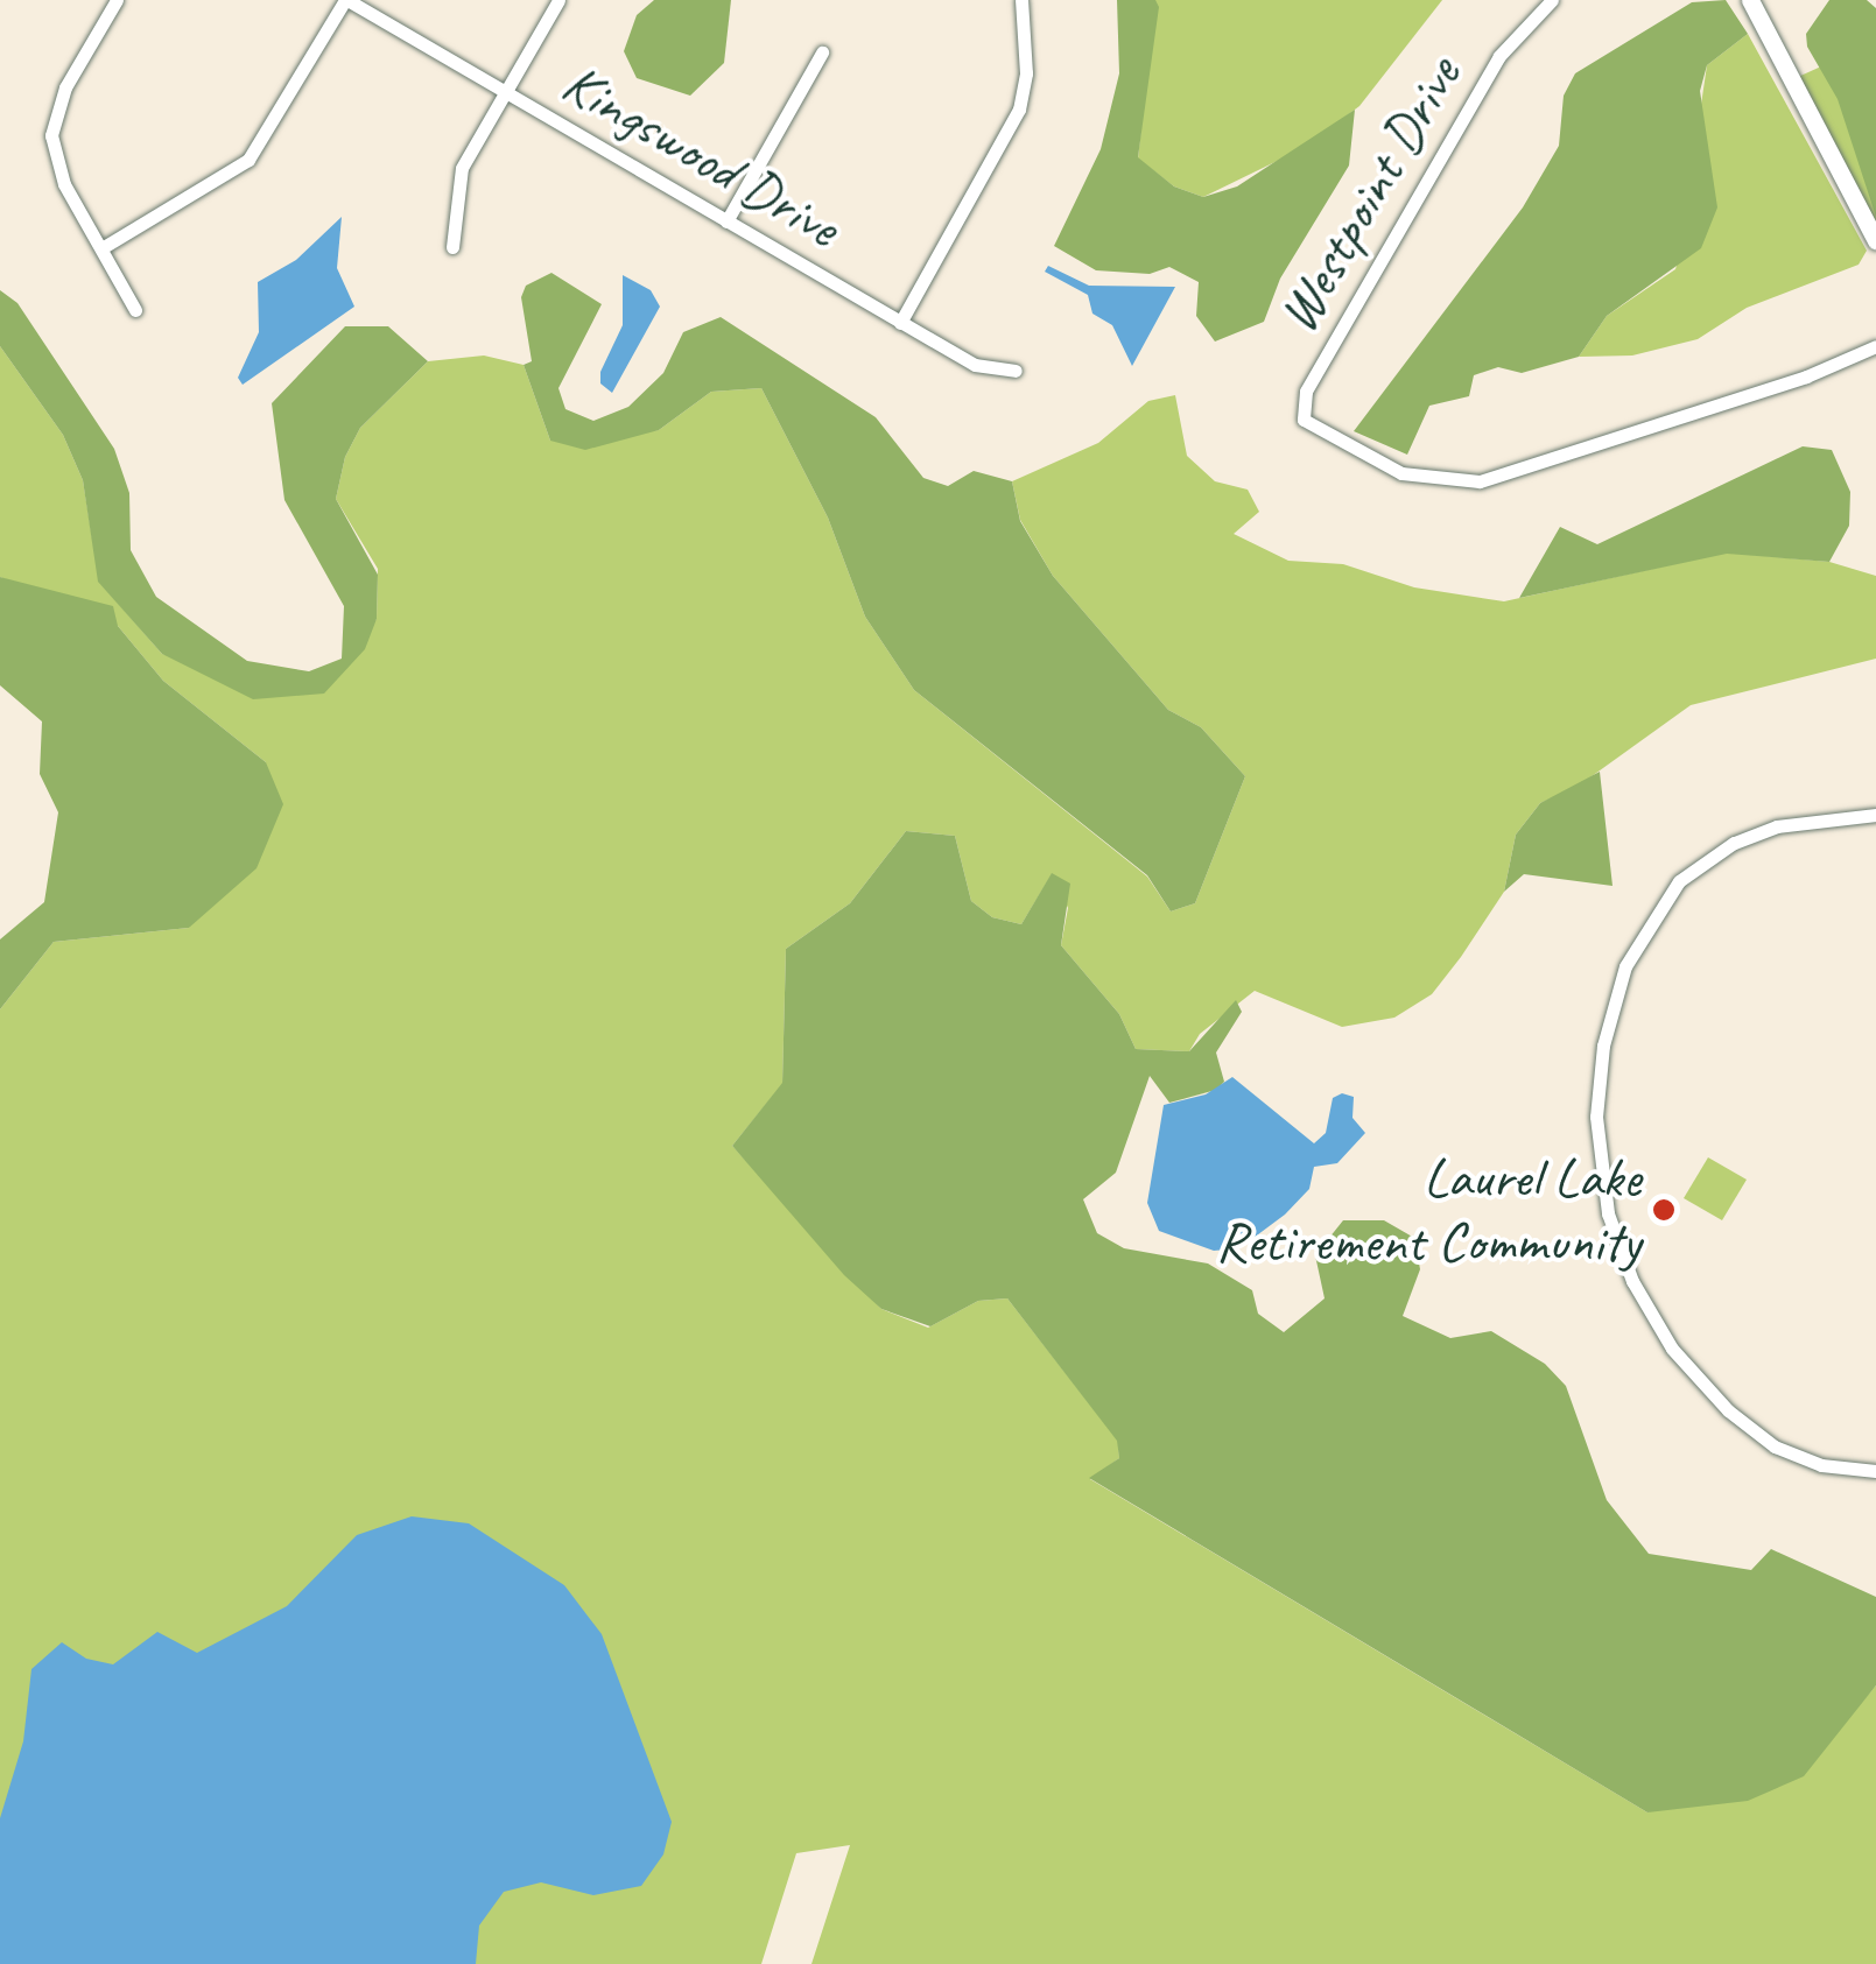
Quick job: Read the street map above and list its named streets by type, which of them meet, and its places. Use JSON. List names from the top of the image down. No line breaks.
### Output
{"streets":{"street":["Kingswood Drive","Westpoint Drive"]},"places":["Laurel Lake Retirement Community"]}
